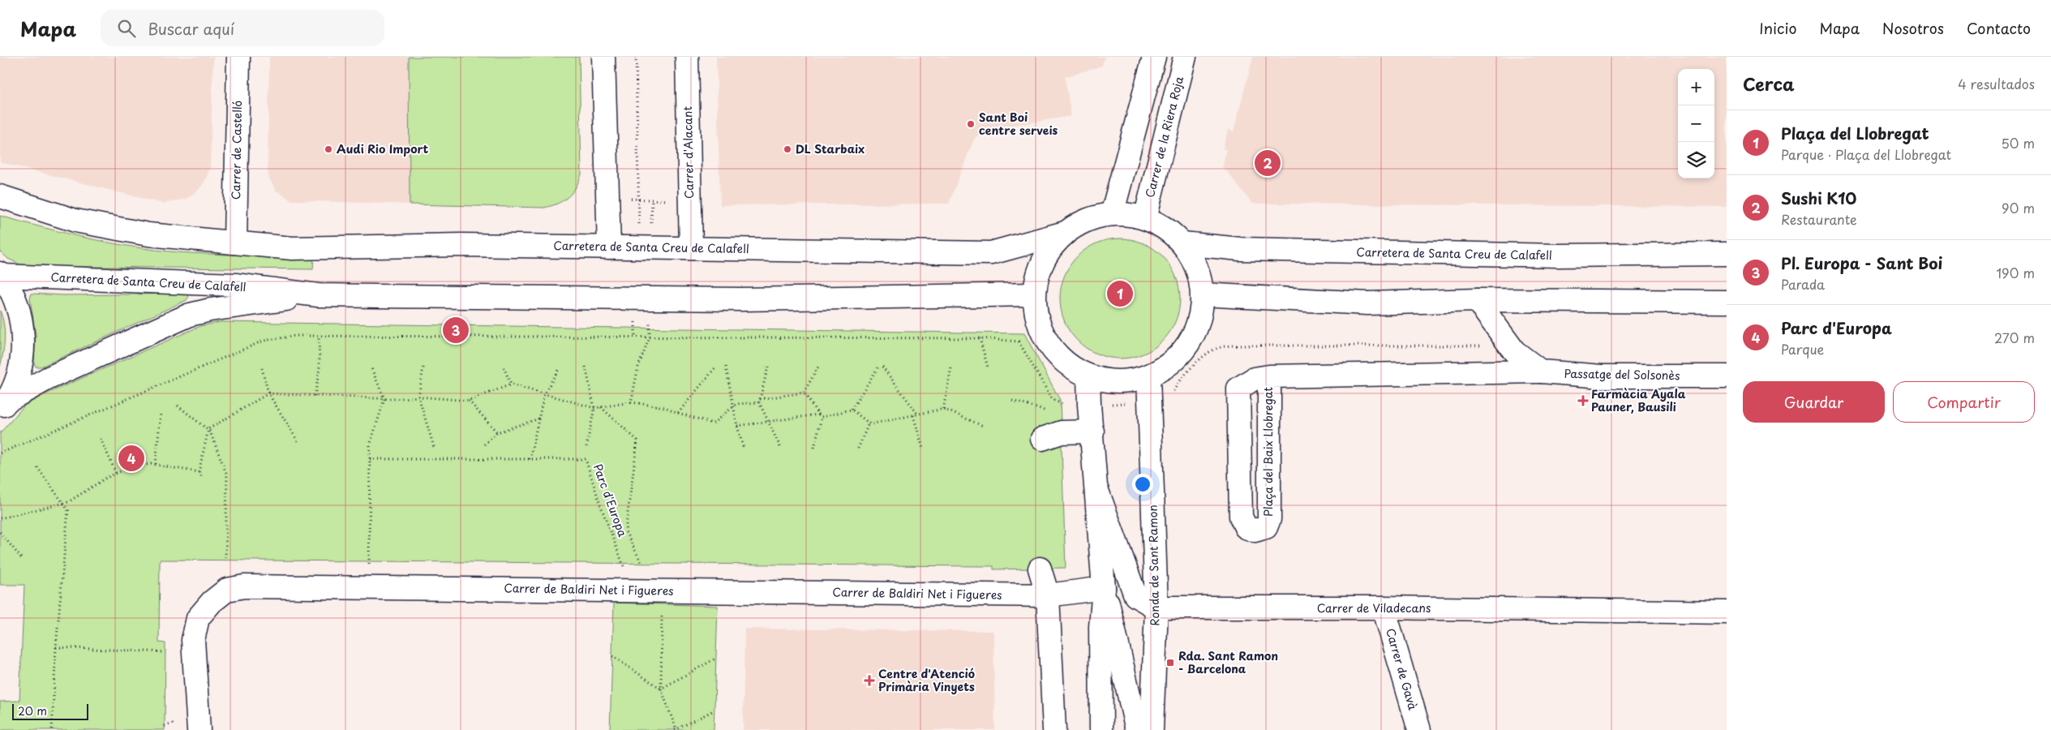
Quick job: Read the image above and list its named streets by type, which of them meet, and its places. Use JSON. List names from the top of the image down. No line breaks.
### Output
{"streets":{"street":["Carrer de la Riera Roja","Carrer de Castelló","Carrer d'Alacant","Carretera de Santa Creu de Calafell","Passatge del Solsonès","Plaça del Baix Llobregat","Ronda de Sant Ramon","Carrer de Baldiri Net i Figueres","Carrer de Viladecans","Carrer de Gavà"],"path":["Parc d'Europa"]},"crossings":[["Carrer de Castelló","Carretera de Santa Creu de Calafell"],["Carrer d'Alacant","Carretera de Santa Creu de Calafell"],["Passatge del Solsonès","Plaça del Baix Llobregat"],["Parc d'Europa","Carrer de Baldiri Net i Figueres"],["Ronda de Sant Ramon","Carrer de Viladecans"],["Carrer de Viladecans","Carrer de Gavà"]],"places":{"other":["Sant Boi centre serveis","Audi Rio Import","DL Starbaix"],"health":["Farmàcia Ayala Pauner, Bausili","Centre d'Atenció Primària Vinyets"],"transit":["Rda. Sant Ramon - Barcelona"]},"scale_bar":"20 m","page":{"header":"Mapa","search":"Buscar aquí","nav":["Inicio","Mapa","Nosotros","Contacto"],"heading":["Cerca","4 resultados"],"map_buttons":["+","−"],"list":[{"mark":"1","name":"Plaça del Llobregat","note":"Parque · Plaça del Llobregat","value":"50 m"},{"mark":"2","name":"Sushi K10","note":"Restaurante","value":"90 m"},{"mark":"3","name":"Pl. Europa - Sant Boi","note":"Parada","value":"190 m"},{"mark":"4","name":"Parc d'Europa","note":"Parque","value":"270 m"}],"pins":["2","1","3","4"],"buttons":["Guardar","Compartir"],"scale":"20 m"}}
